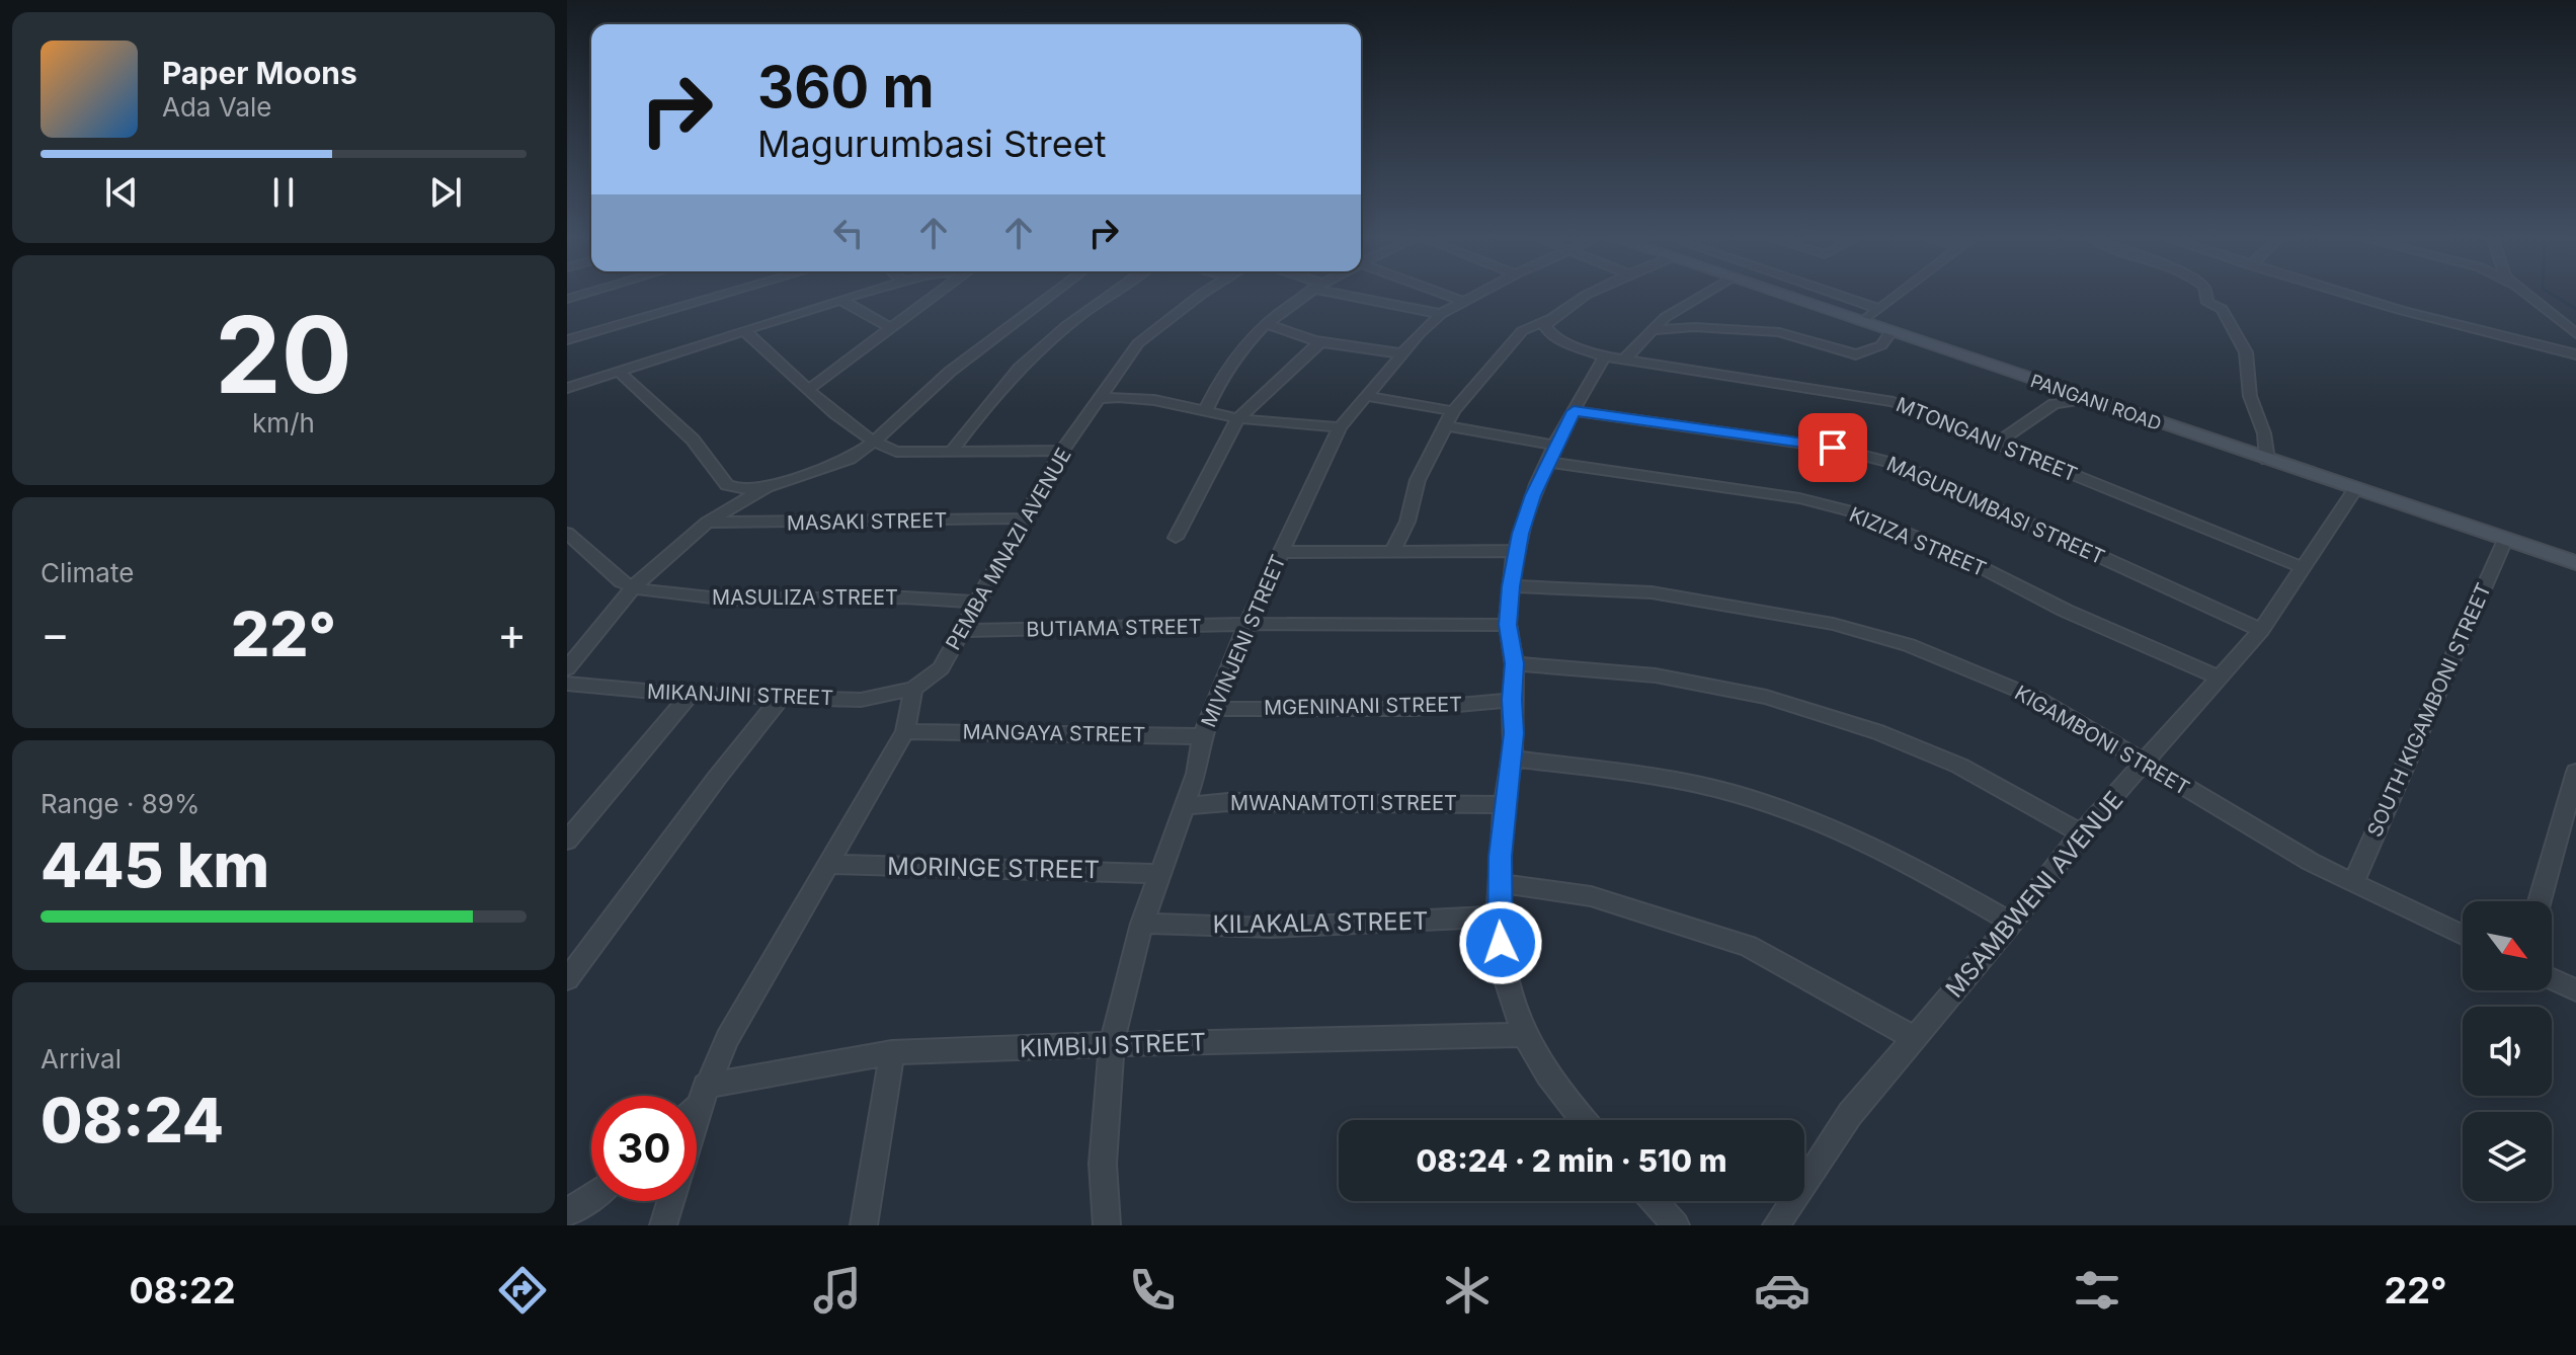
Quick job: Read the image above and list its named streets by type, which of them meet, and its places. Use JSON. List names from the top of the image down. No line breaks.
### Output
{"streets":{"main road":["PANGANI ROAD"],"street":["MTONGANI STREET","MAGURUMBASI STREET","MASAKI STREET","KIZIZA STREET","PEMBA MNAZI AVENUE","MASULIZA STREET","BUTIAMA STREET","MIVINJENI STREET","MIKANJINI STREET","MGENINANI STREET","SOUTH KIGAMBONI STREET","MANGAYA STREET","KIGAMBONI STREET","MWANAMTOTI STREET","MORINGE STREET","MSAMBWENI AVENUE","KILAKALA STREET","KIMBIJI STREET"]},"crossings":[["PANGANI ROAD","SOUTH KIGAMBONI STREET"],["PANGANI ROAD","MSAMBWENI AVENUE"],["MTONGANI STREET","MSAMBWENI AVENUE"],["MAGURUMBASI STREET","MSAMBWENI AVENUE"],["MASAKI STREET","PEMBA MNAZI AVENUE"],["KIZIZA STREET","MSAMBWENI AVENUE"],["PEMBA MNAZI AVENUE","MASULIZA STREET"],["PEMBA MNAZI AVENUE","BUTIAMA STREET"],["PEMBA MNAZI AVENUE","MIKANJINI STREET"],["BUTIAMA STREET","MIVINJENI STREET"],["MIVINJENI STREET","MGENINANI STREET"],["MIVINJENI STREET","MANGAYA STREET"],["MIVINJENI STREET","MWANAMTOTI STREET"],["MIVINJENI STREET","MORINGE STREET"],["MIVINJENI STREET","KILAKALA STREET"],["MIVINJENI STREET","KIMBIJI STREET"],["SOUTH KIGAMBONI STREET","KIGAMBONI STREET"],["KIGAMBONI STREET","MSAMBWENI AVENUE"]],"north":"bottom right","page":{"turn":["360 m","Magurumbasi Street"],"song":["Paper Moons","Ada Vale"],"tile":[["20","km/h"],"Climate",["Range · 89%","445 km"],["Arrival","08:24"]],"heat":["−","22°","+"],"limit":"30","trip":"08:24 · 2 min · 510 m","tabs":["08:22","22°"]}}
